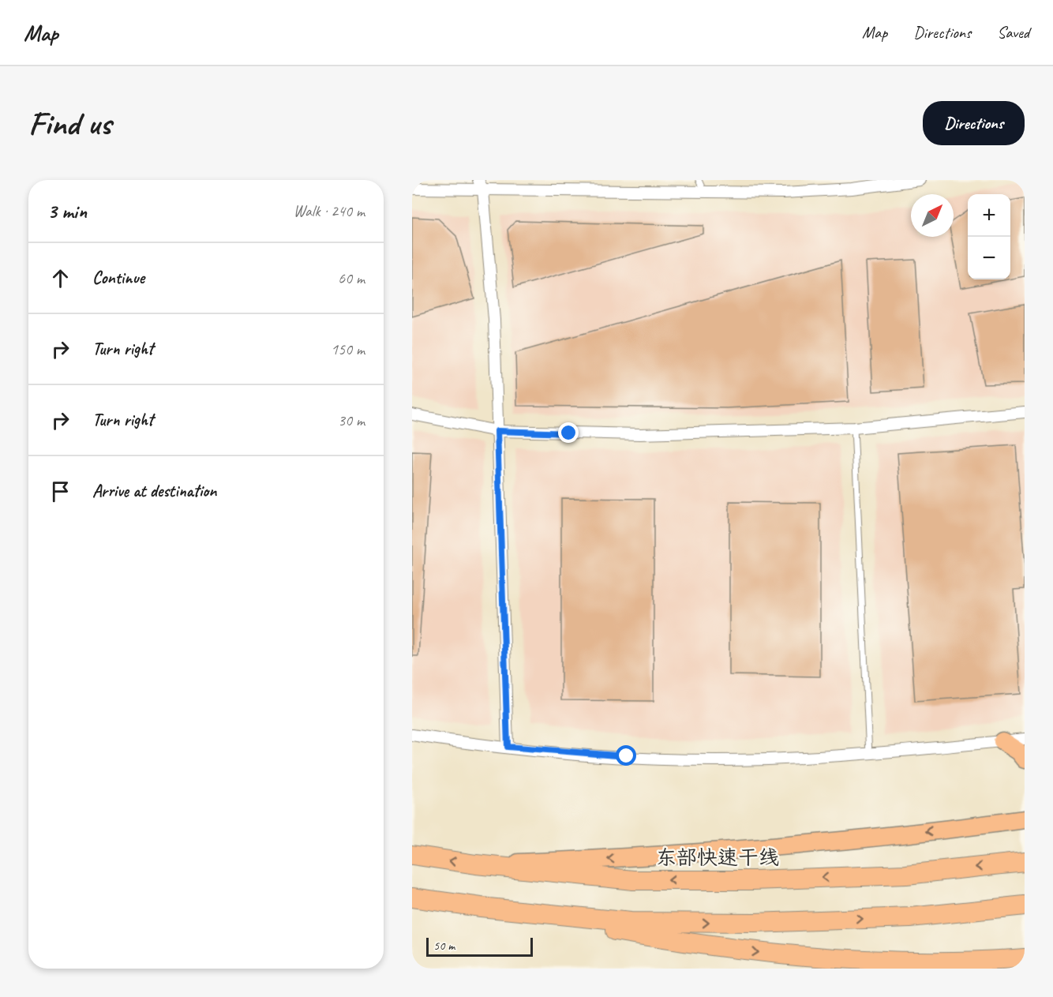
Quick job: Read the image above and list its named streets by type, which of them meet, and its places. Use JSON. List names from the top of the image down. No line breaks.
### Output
{"streets":{"highway":["东部快速干线"]},"scale_bar":"50 m","north":"top right","page":{"header":"Map","nav":["Map","Directions","Saved"],"buttons":"Directions","title":"Find us","heading":["3 min","Walk · 240 m"],"map_buttons":["+","−"],"list":[["Continue","60 m"],["Turn right","150 m"],["Turn right","30 m"],"Arrive at destination"],"scale":"50 m"}}
